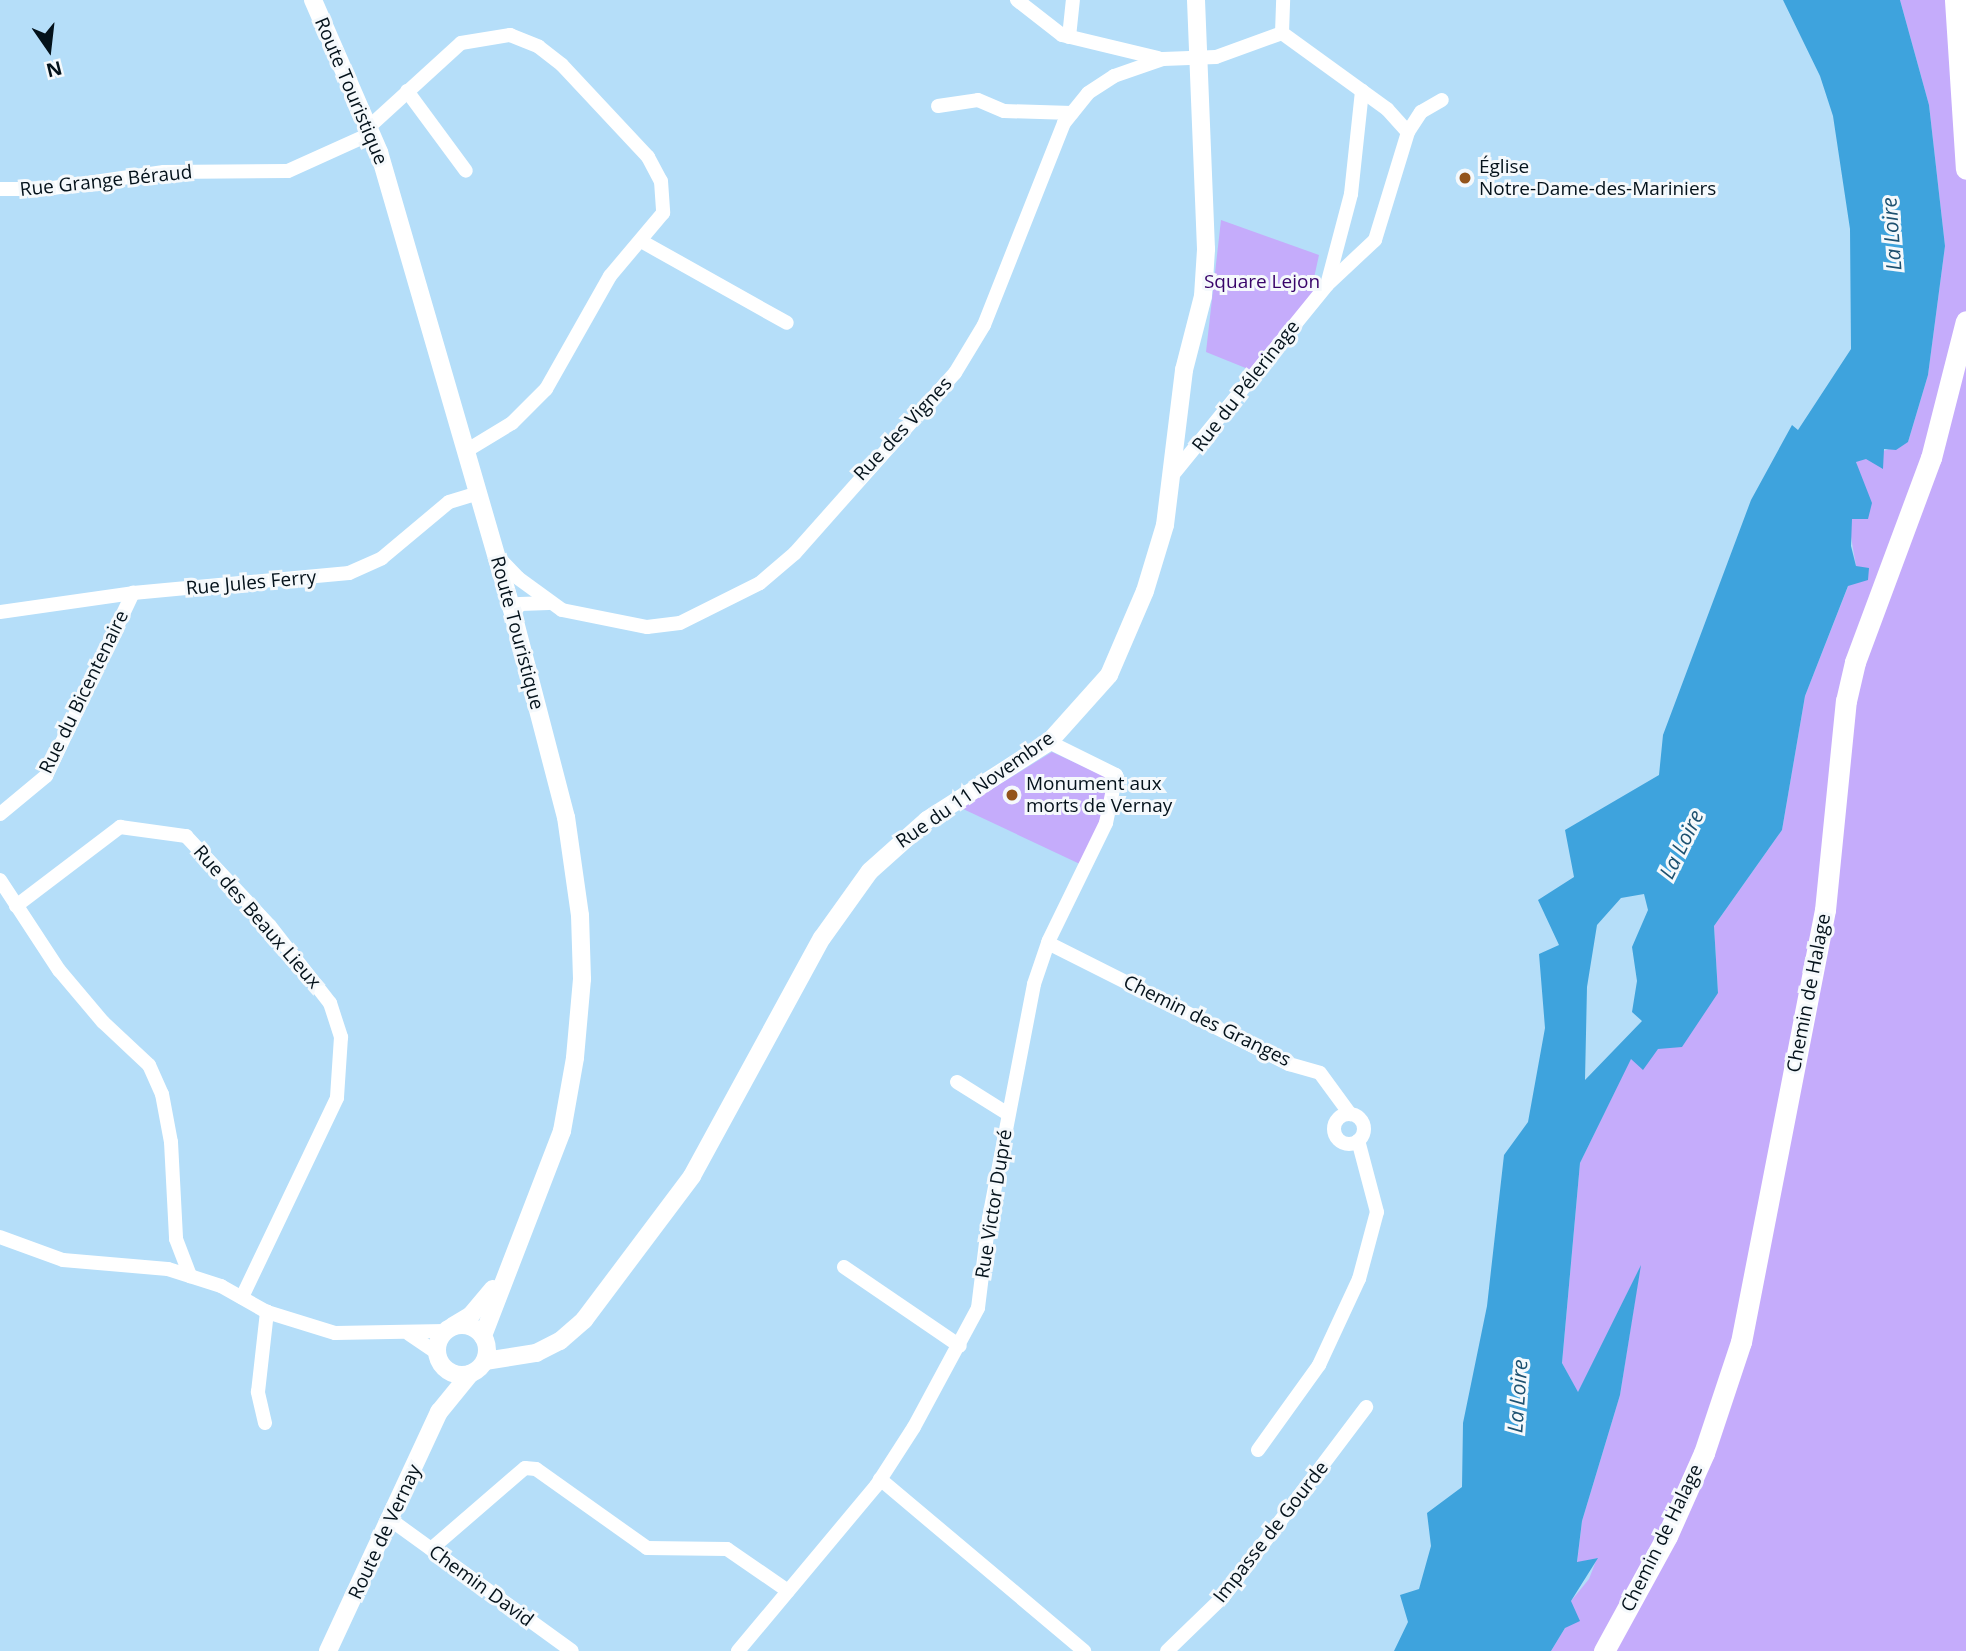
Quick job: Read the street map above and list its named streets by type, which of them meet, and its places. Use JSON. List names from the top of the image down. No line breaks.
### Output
{"streets":{"main road":["Chemin de Halage"],"street":["Route Touristique","Rue Grange Béraud","Rue du Pélerinage","Rue des Vignes","Rue Jules Ferry","Rue du Bicentenaire","Rue du 11 Novembre","Rue des Beaux Lieux","Chemin des Granges","Rue Victor Dupré","Route de Vernay","Impasse de Gourde","Chemin David"]},"crossings":[["Route Touristique","Rue Grange Béraud"],["Route Touristique","Rue des Vignes"],["Route Touristique","Rue Jules Ferry"],["Route Touristique","Rue du 11 Novembre"],["Route Touristique","Route de Vernay"],["Rue du Pélerinage","Rue du 11 Novembre"],["Rue des Vignes","Rue du 11 Novembre"],["Rue Jules Ferry","Rue du Bicentenaire"],["Rue du 11 Novembre","Rue Victor Dupré"],["Rue du 11 Novembre","Route de Vernay"],["Chemin des Granges","Rue Victor Dupré"],["Route de Vernay","Chemin David"]],"water":["La Loire"],"parks":["Square Lejon"],"places":["Église Notre-Dame-des-Mariniers","Monument aux morts de Vernay"],"north":"bottom"}
